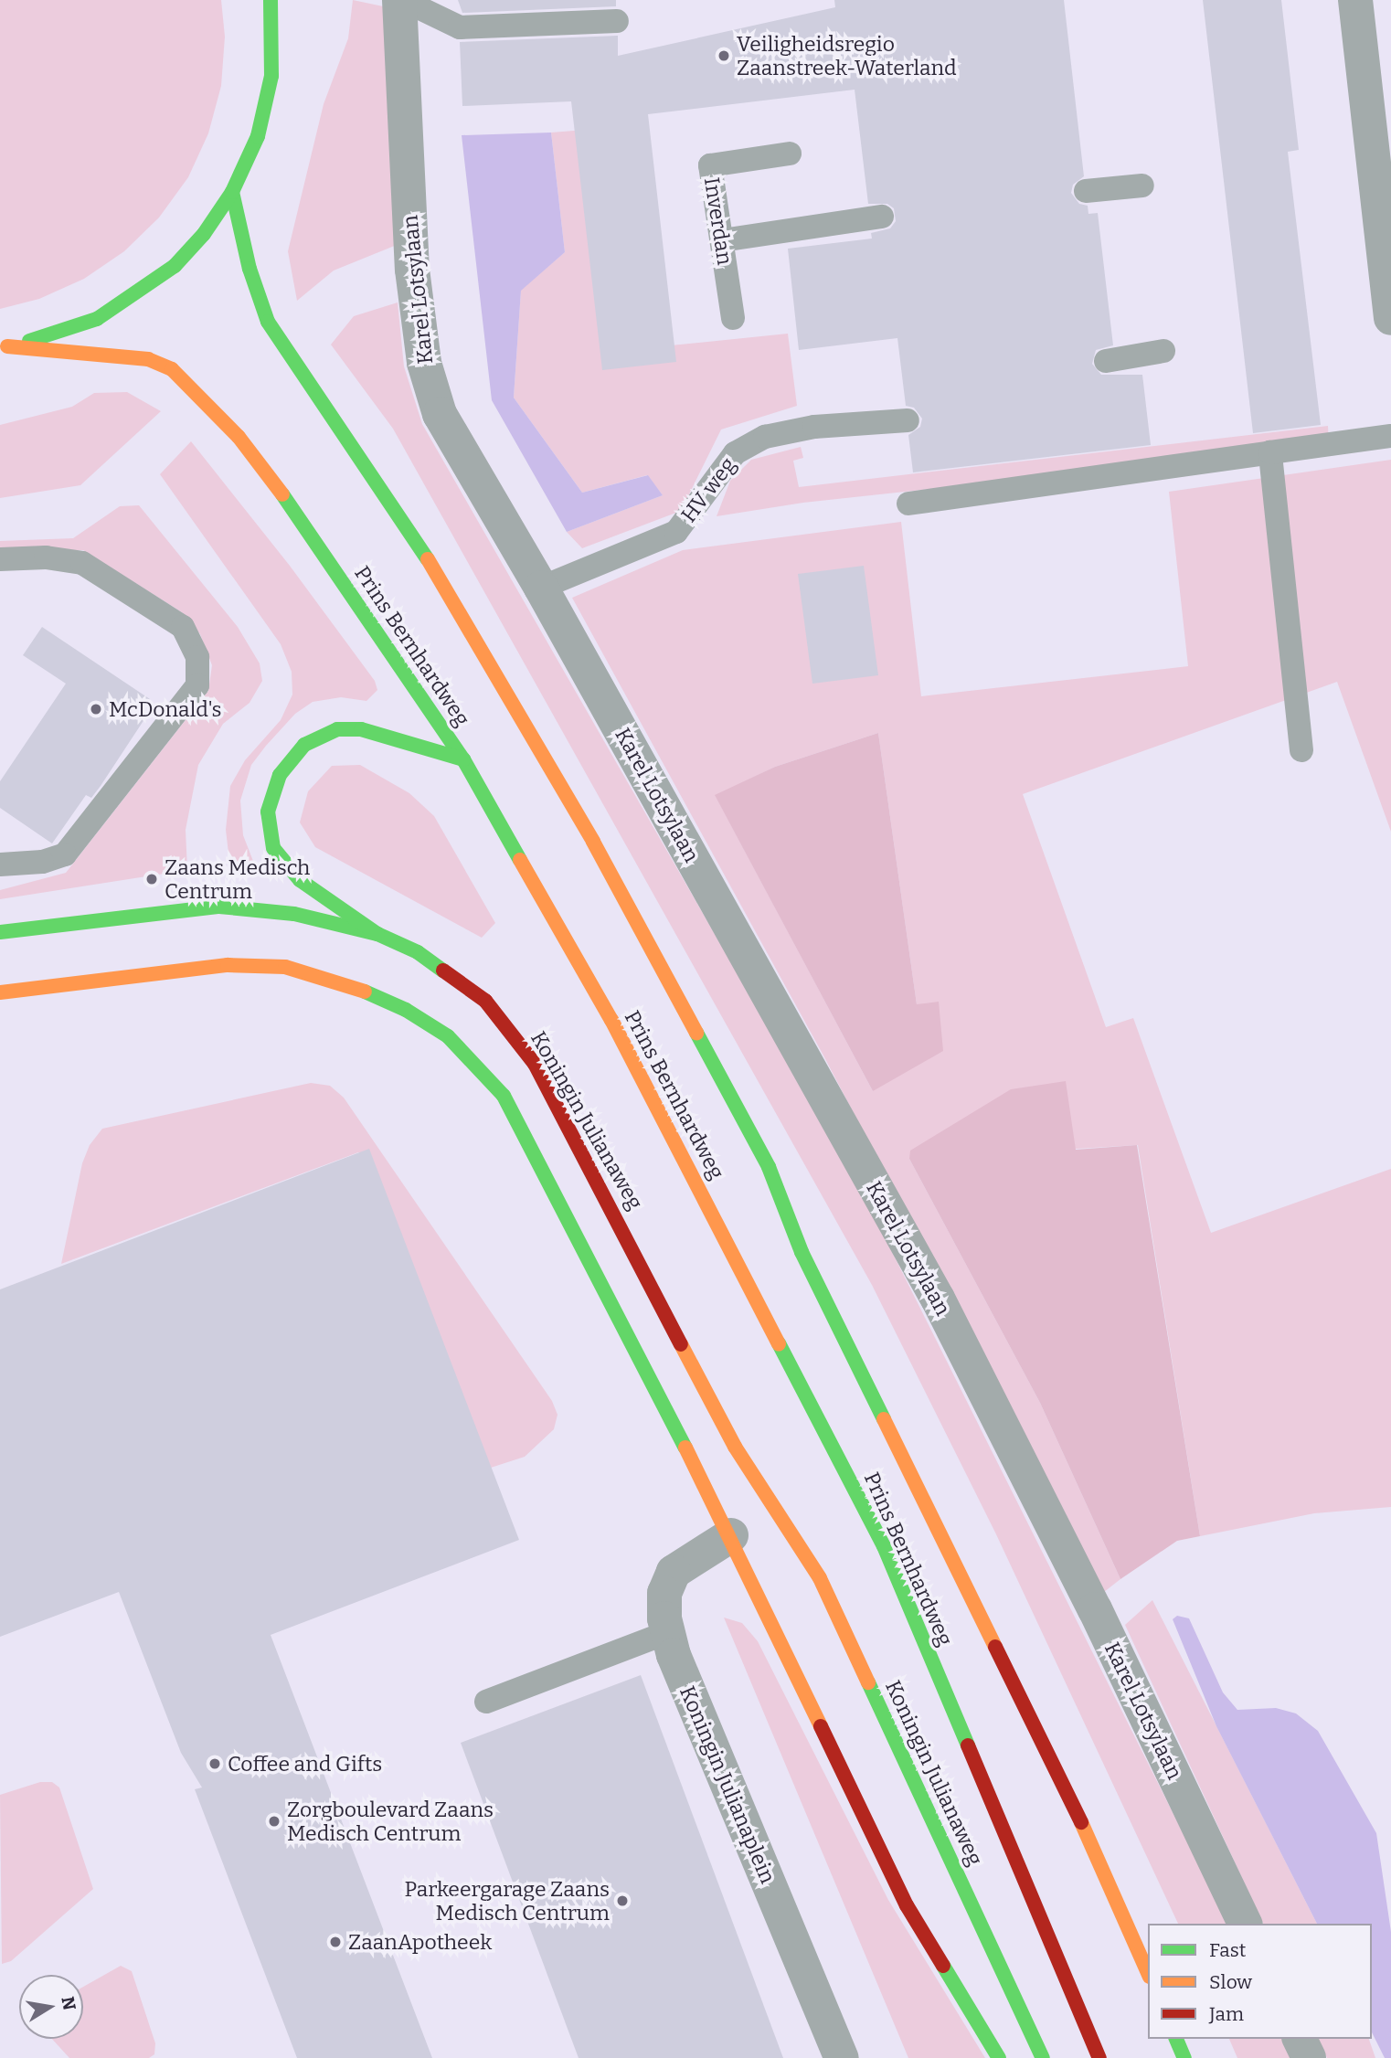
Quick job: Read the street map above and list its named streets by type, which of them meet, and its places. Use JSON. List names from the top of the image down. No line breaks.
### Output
{"streets":{"main road":["Prins Bernhardweg","Koningin Julianaweg"],"street":["Karel Lotsylaan","Koningin Julianaplein"],"lane":["Inverdan","HV weg"]},"crossings":[["Karel Lotsylaan","HV weg"]],"places":["Veiligheidsregio Zaanstreek-Waterland","McDonald's","Zaans Medisch Centrum","Coffee and Gifts","Zorgboulevard Zaans Medisch Centrum","Parkeergarage Zaans Medisch Centrum","ZaanApotheek"],"legend":["Fast","Slow","Jam"],"north":"right"}
